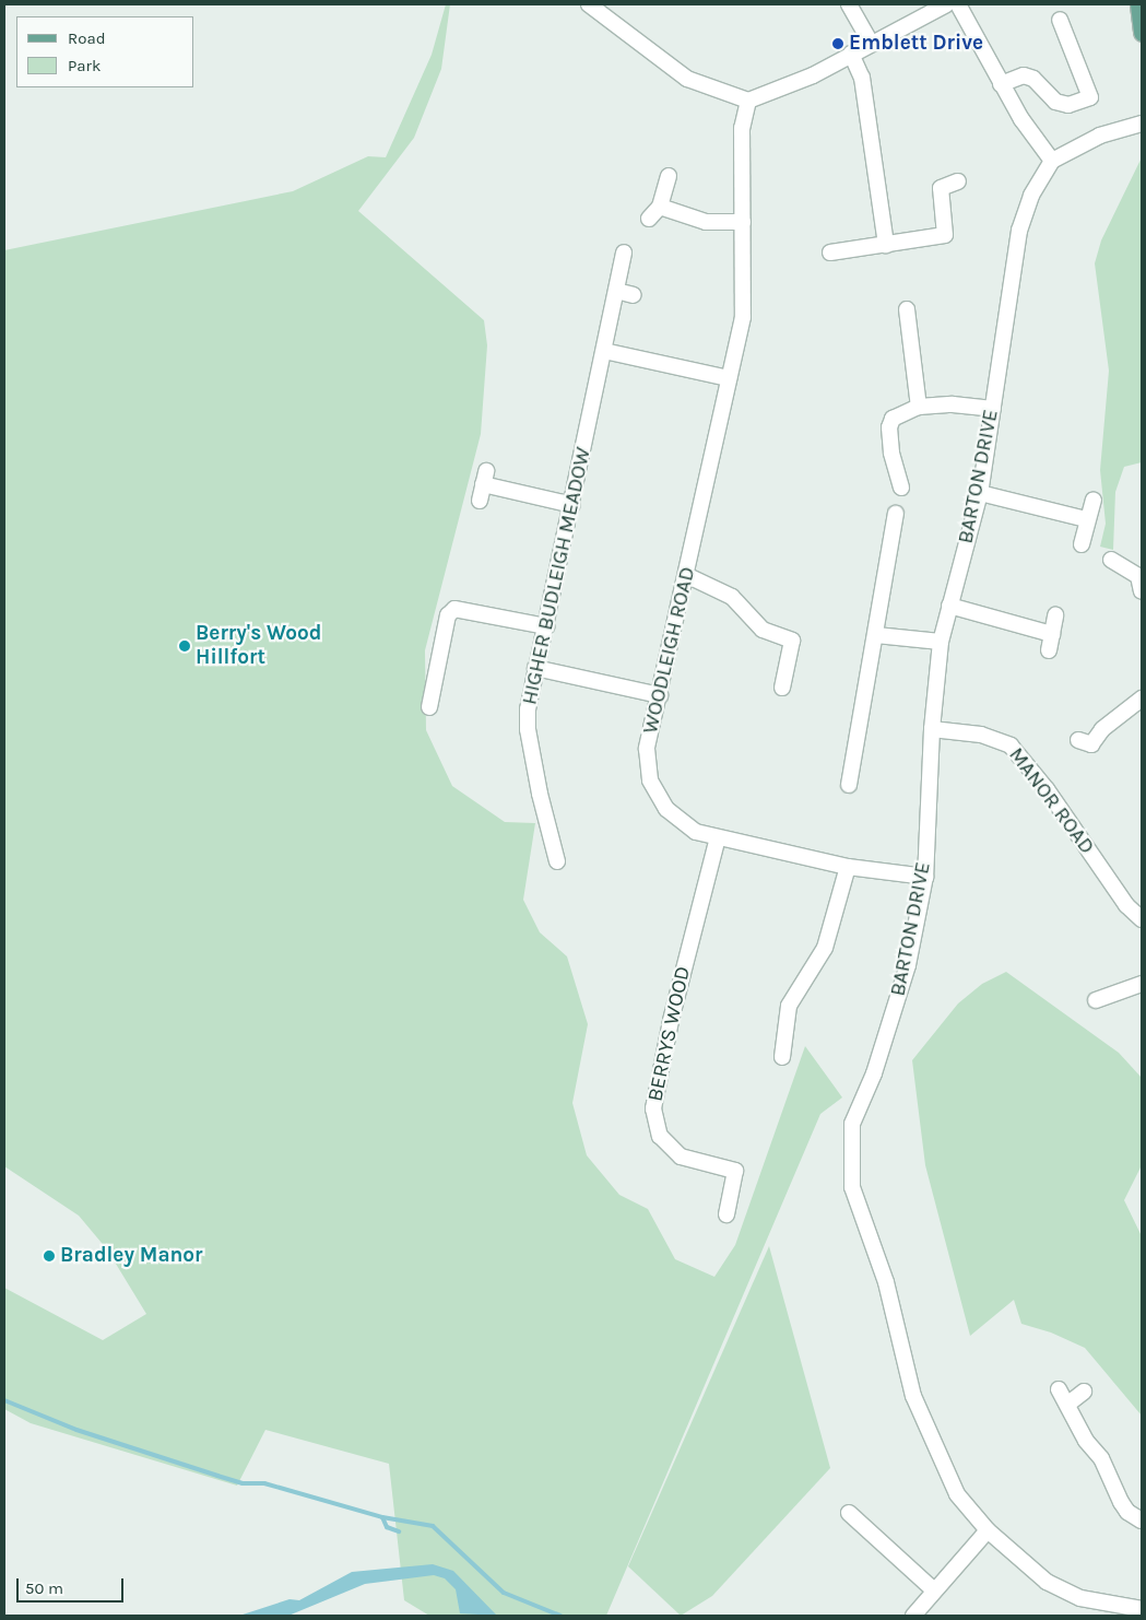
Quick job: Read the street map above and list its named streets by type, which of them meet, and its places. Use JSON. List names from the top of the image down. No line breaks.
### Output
{"streets":{"street":["BARTON DRIVE","HIGHER BUDLEIGH MEADOW","WOODLEIGH ROAD","MANOR ROAD","BERRYS WOOD"]},"crossings":[["BARTON DRIVE","WOODLEIGH ROAD"],["BARTON DRIVE","MANOR ROAD"],["WOODLEIGH ROAD","BERRYS WOOD"]],"places":["Emblett Drive","Berry's Wood Hillfort","Bradley Manor"],"legend":["Road","Park"],"scale_bar":"50 m"}
